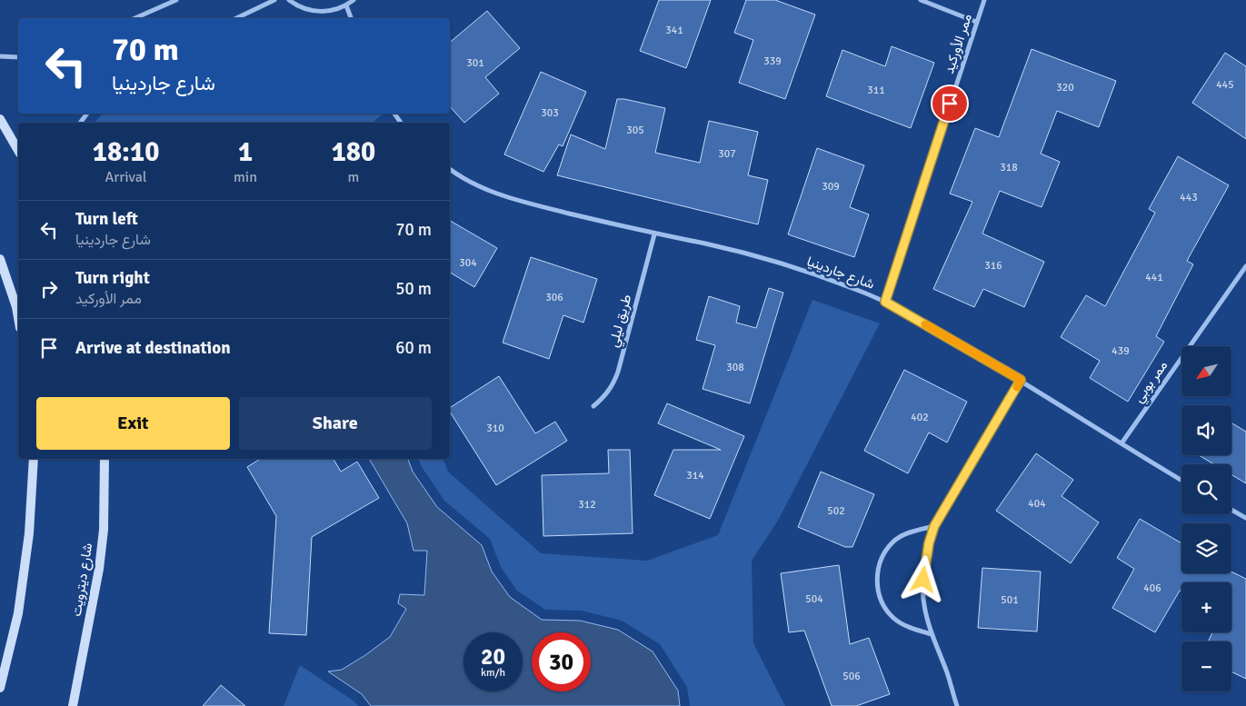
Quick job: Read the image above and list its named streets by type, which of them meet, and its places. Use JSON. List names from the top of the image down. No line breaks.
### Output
{"streets":{"street":["ممر الأوركيد","شارع جاردينيا","طريق ليلي","ممر بوبي","شارع ديترويت"]},"crossings":[["ممر الأوركيد","شارع جاردينيا"],["شارع جاردينيا","طريق ليلي"],["شارع جاردينيا","ممر بوبي"]],"house_numbers":["341","339","301","445","320","311","303","305","307","318","309","443","304","316","441","306","439","308","402","310","314","404","312","502","406","504","501","506"],"north":"bottom left","page":{"turn":["70 m","شارع جاردينيا"],"eta":["18:10","Arrival","1","min","180","m"],"list":[{"name":"Turn left","note":"شارع جاردينيا","value":"70 m"},{"name":"Turn right","note":"ممر الأوركيد","value":"50 m"},{"name":"Arrive at destination","value":"60 m"}],"map_buttons":["+","−"],"buttons":["Exit","Share"],"speed":"20 km/h","limit":"30"}}
